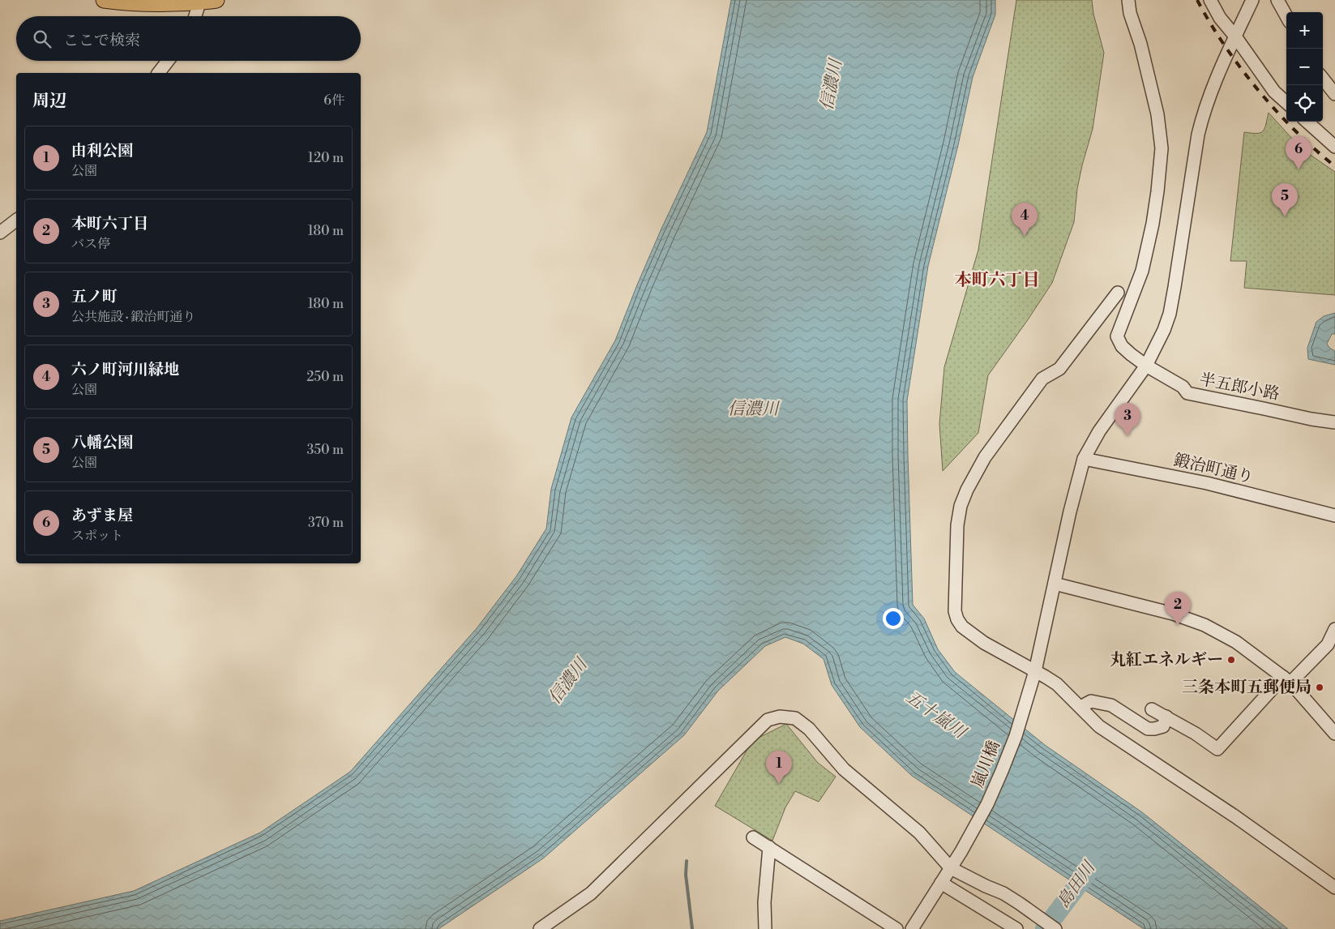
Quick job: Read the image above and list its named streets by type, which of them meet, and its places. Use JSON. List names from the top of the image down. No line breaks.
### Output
{"streets":{"street":["半五郎小路","鍛治町通り","嵐川橋"]},"crossings":[["半五郎小路","嵐川橋"],["鍛治町通り","嵐川橋"]],"districts":["本町六丁目"],"water":["信濃川","五十嵐川","島田川"],"places":["丸紅エネルギー","三条本町五郵便局"],"page":{"map_buttons":["+","−"],"search":"ここで検索","heading":["周辺","6件"],"list":[{"mark":"1","name":"由利公園","note":"公園","value":"120 m"},{"mark":"2","name":"本町六丁目","note":"バス停","value":"180 m"},{"mark":"3","name":"五ノ町","note":"公共施設 · 鍛治町通り","value":"180 m"},{"mark":"4","name":"六ノ町河川緑地","note":"公園","value":"250 m"},{"mark":"5","name":"八幡公園","note":"公園","value":"350 m"},{"mark":"6","name":"あずま屋","note":"スポット","value":"370 m"}],"pins":["6","5","4","3","2","1"]}}
